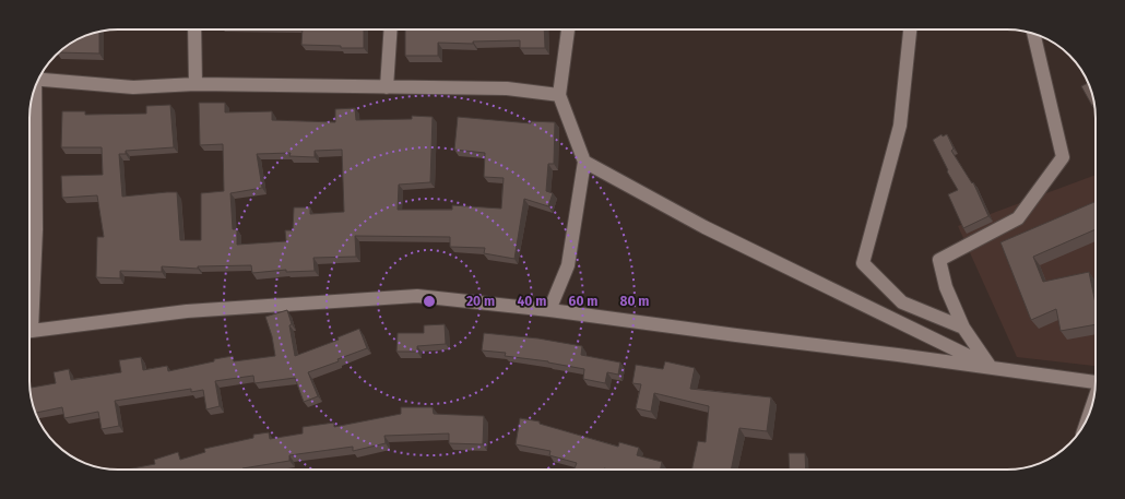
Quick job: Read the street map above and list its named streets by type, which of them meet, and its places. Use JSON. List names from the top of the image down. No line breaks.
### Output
{"rings":["20 m","40 m","60 m","80 m"]}
